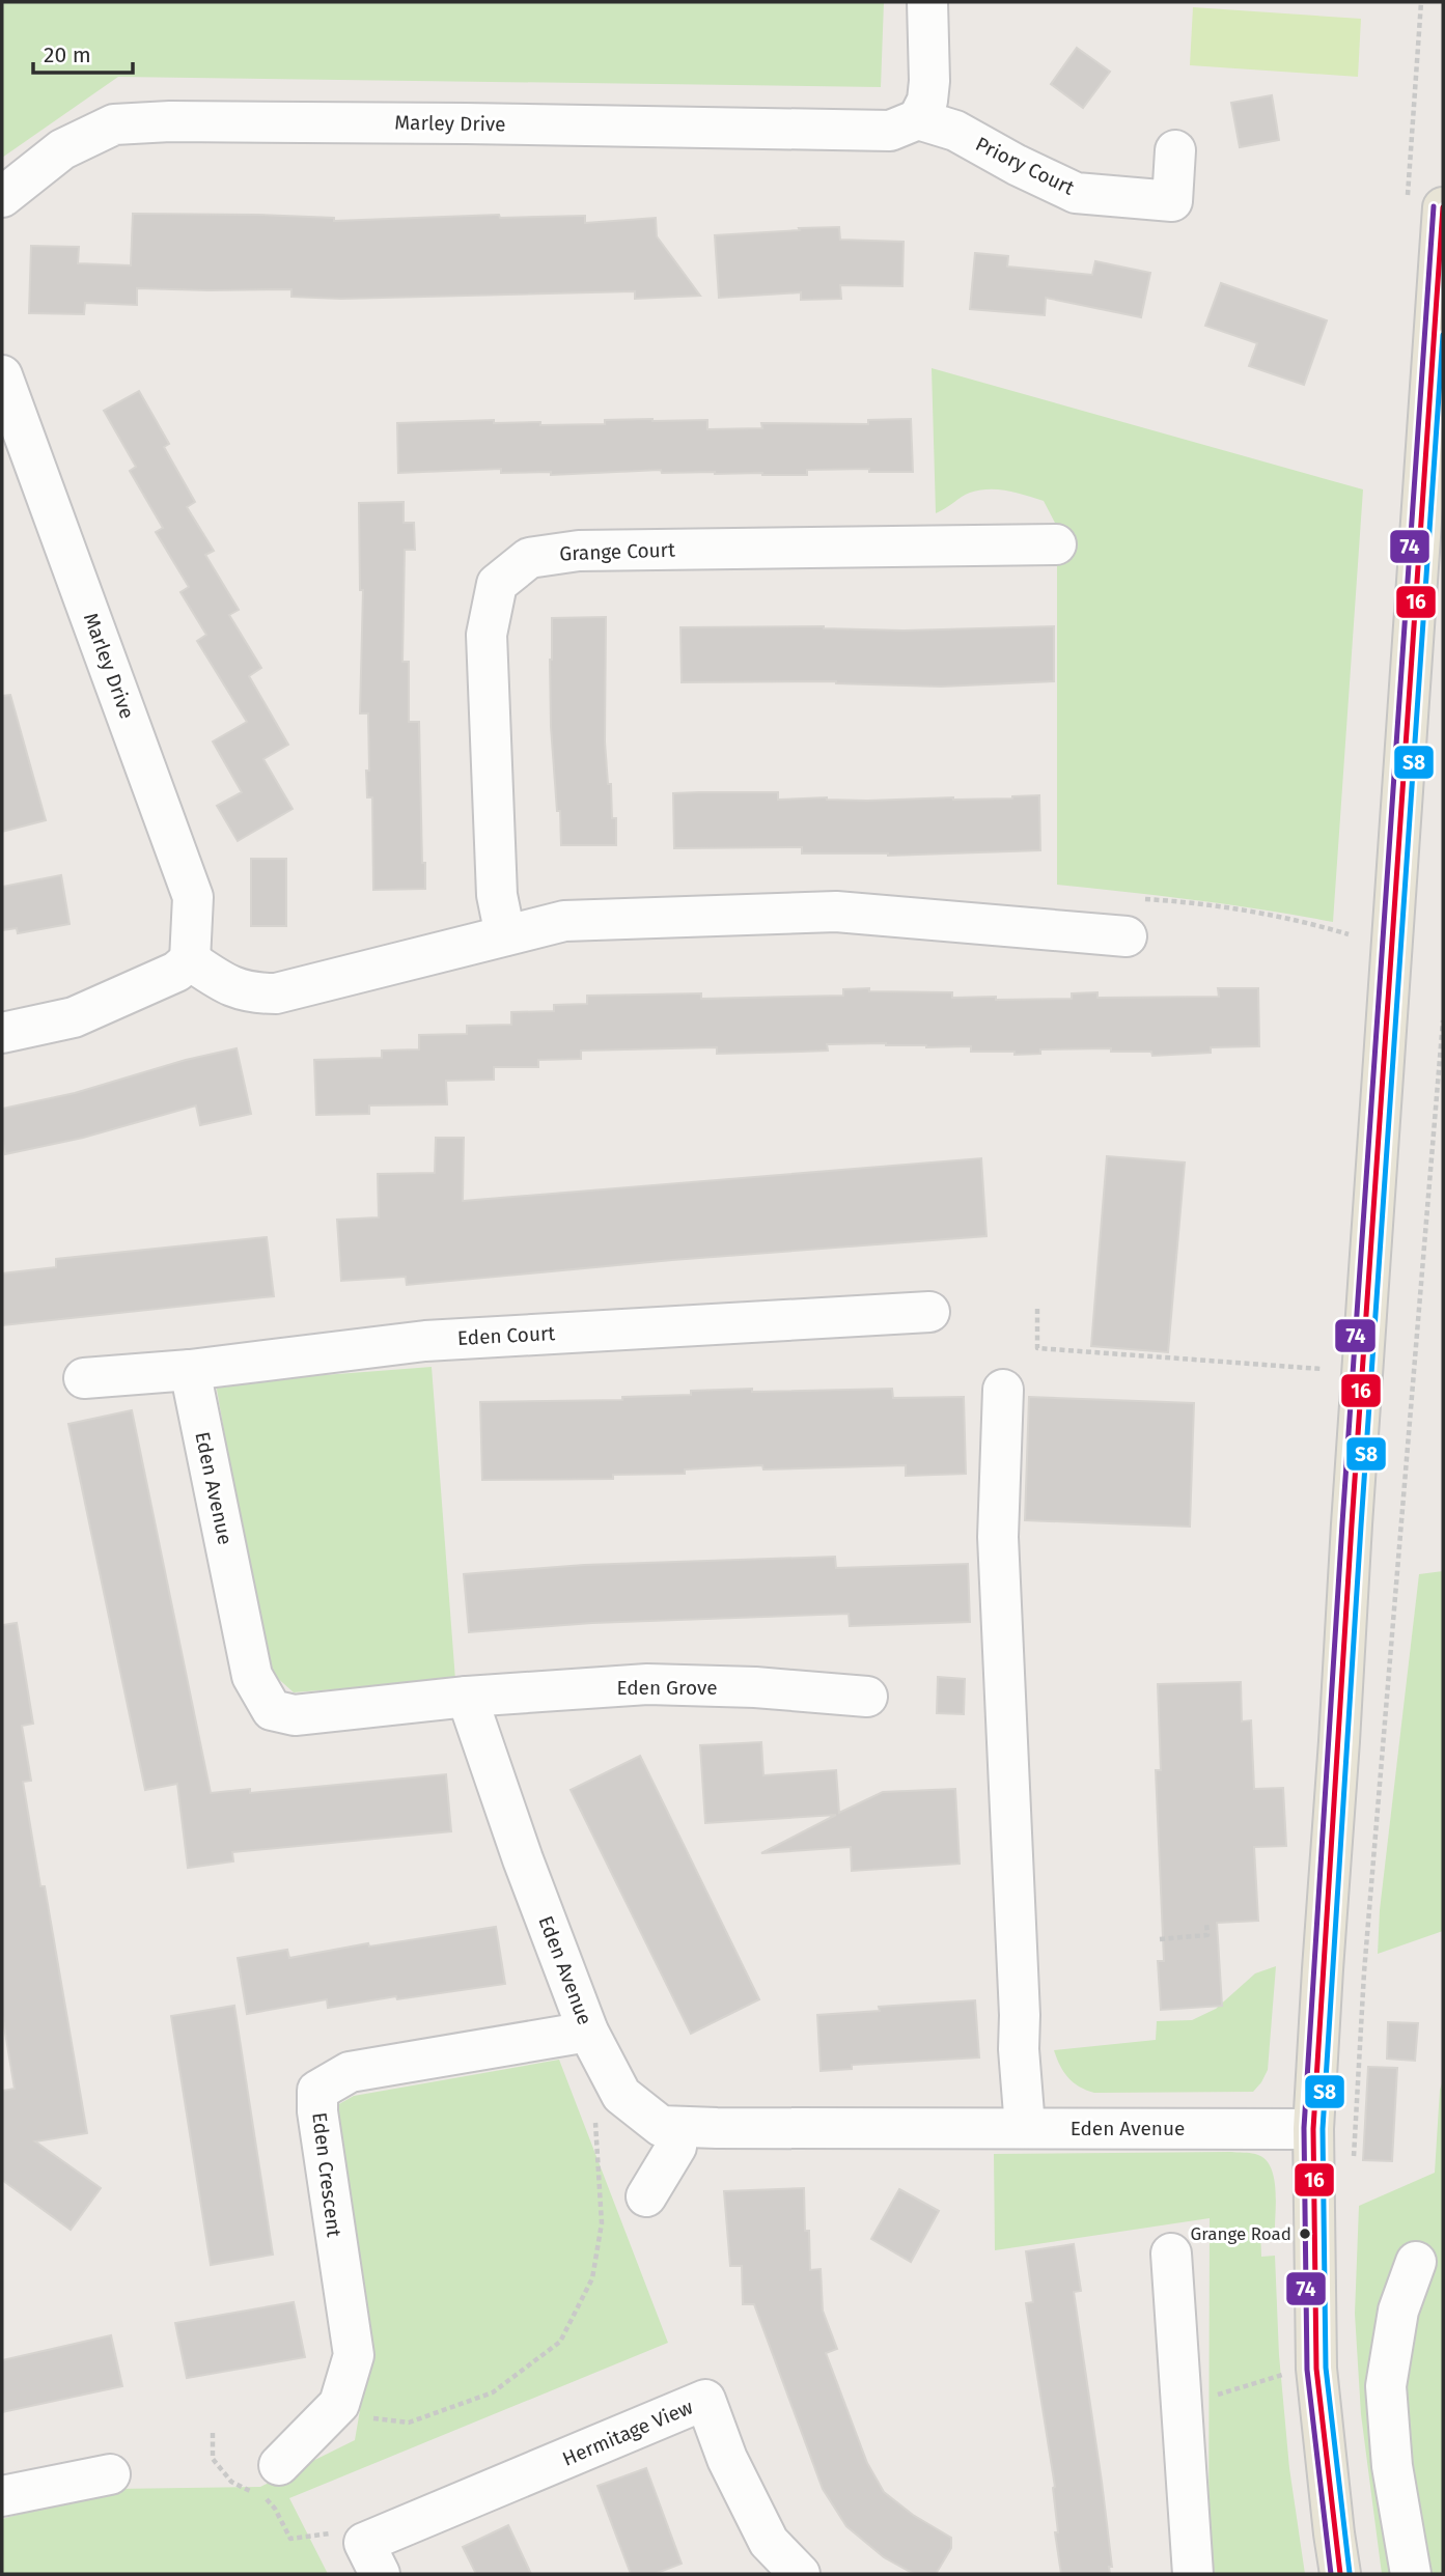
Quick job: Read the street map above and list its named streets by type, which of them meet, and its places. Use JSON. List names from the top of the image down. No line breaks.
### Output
{"streets":{"street":["Marley Drive","Priory Court","Grange Court","Eden Court","Eden Avenue","Eden Grove","Eden Crescent","Hermitage View"]},"crossings":[["Marley Drive","Priory Court"],["Eden Court","Eden Avenue"],["Eden Avenue","Eden Grove"],["Eden Avenue","Eden Crescent"]],"places":["Grange Road"],"lines":["transit line 74","transit line 16","transit line S8"],"scale_bar":"20 m"}
